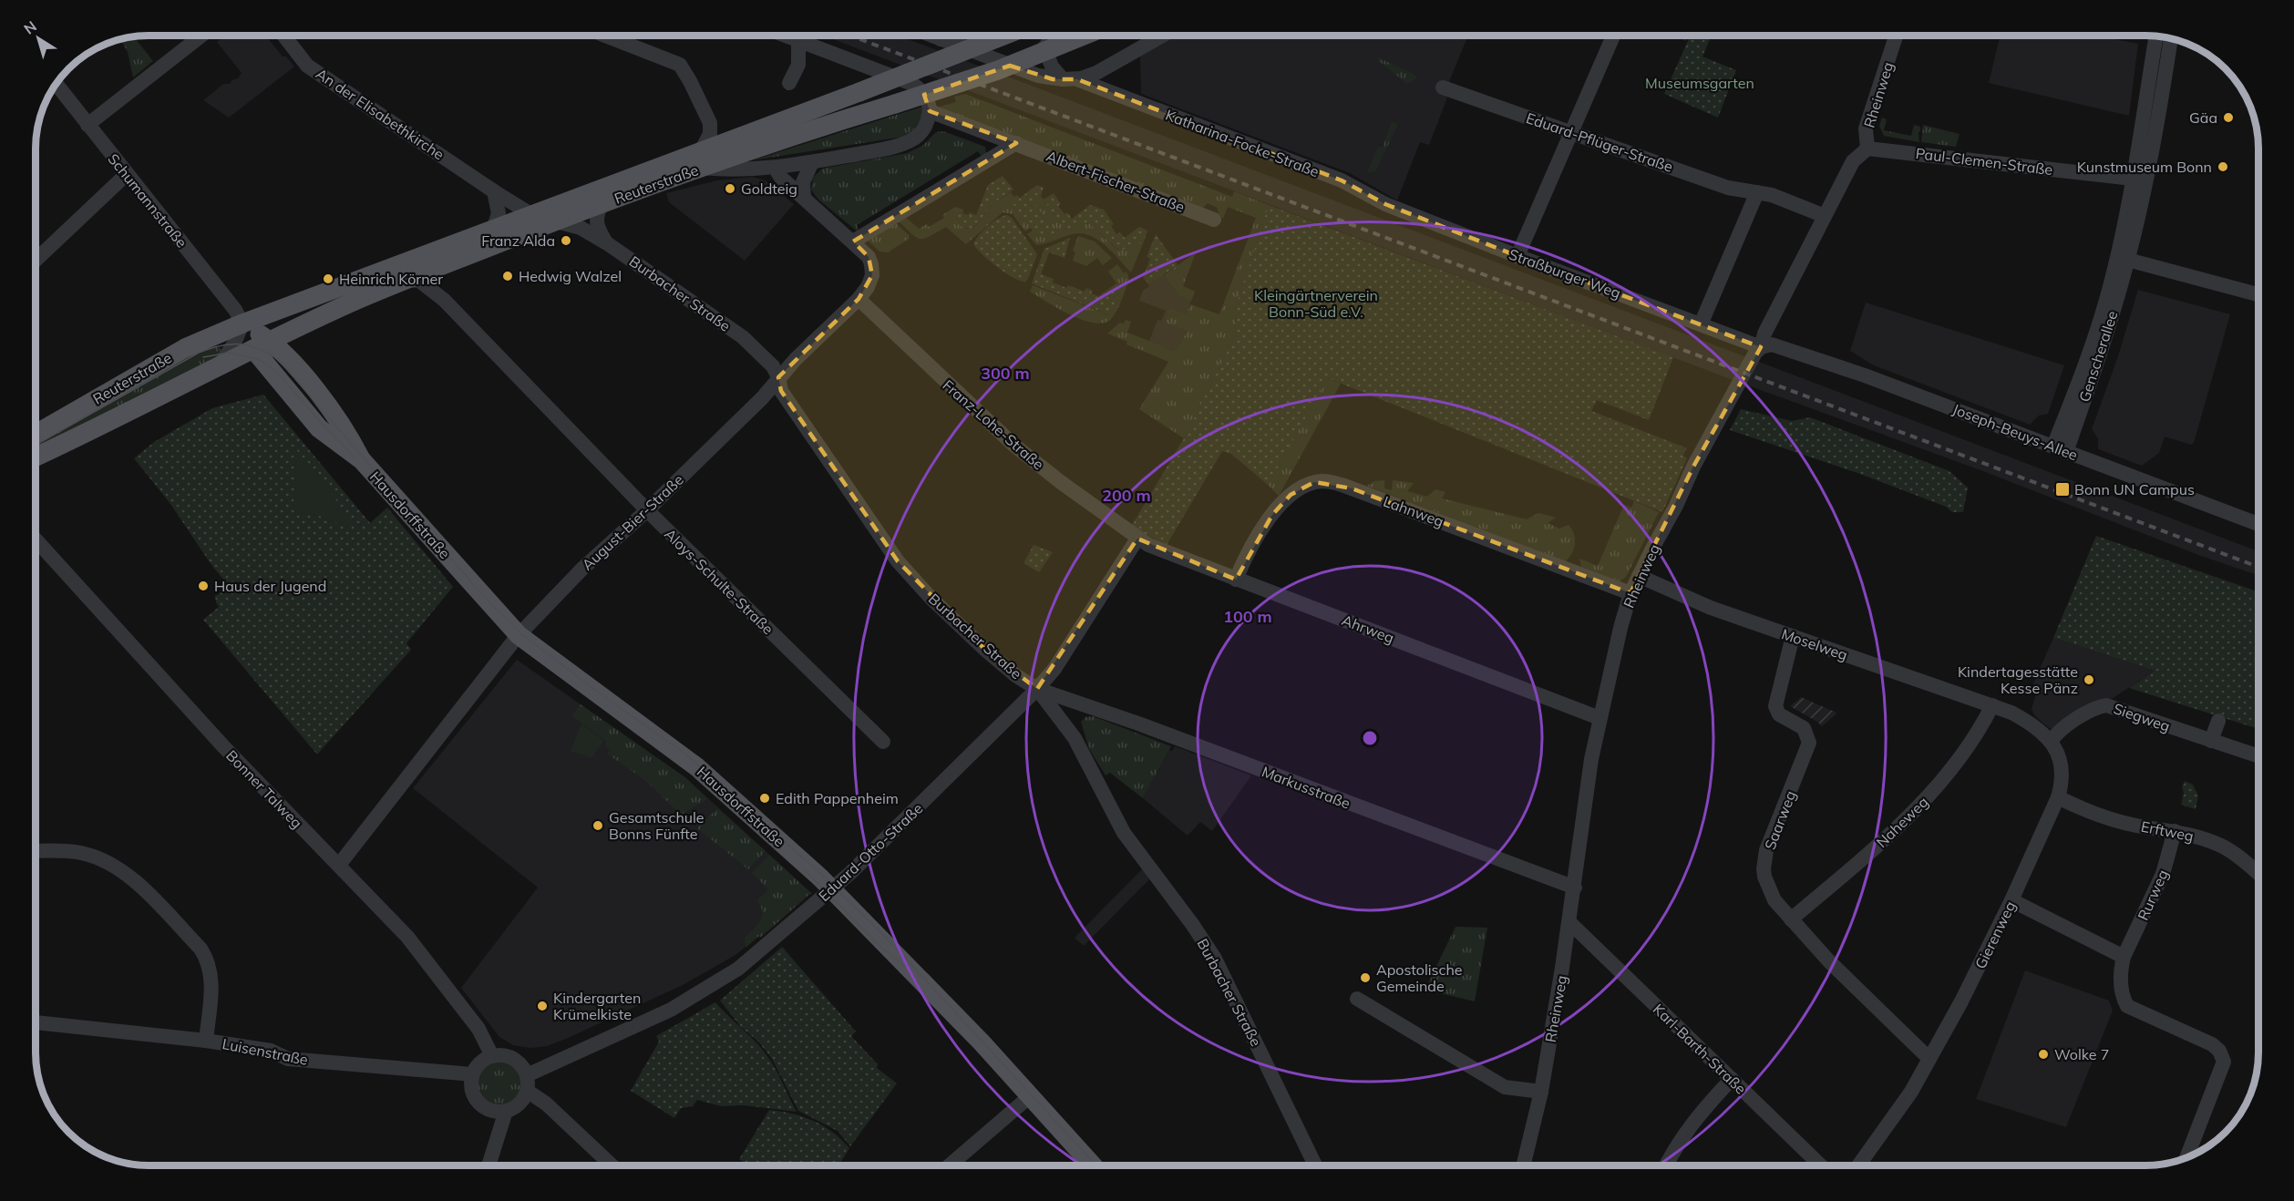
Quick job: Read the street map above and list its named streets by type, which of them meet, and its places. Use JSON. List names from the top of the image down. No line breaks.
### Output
{"streets":{"main road":["Reuterstraße","Hausdorffstraße"],"street":["Rheinweg","An der Elisabethkirche","Eduard-Pflüger-Straße","Katharina-Focke-Straße","Paul-Clemen-Straße","Albert-Fischer-Straße","Schumannstraße","Straßburger Weg","Burbacher Straße","Genscherallee","Franz-Lohe-Straße","Joseph-Beuys-Allee","Lahnweg","August-Bier-Straße","Aloys-Schulte-Straße","Ahrweg","Moselweg","Siegweg","Markusstraße","Bonner Talweg","Saarweg","Naheweg","Erftweg","Eduard-Otto-Straße","Rurweg","Gierenweg","Karl-Barth-Straße","Luisenstraße"]},"crossings":[["Rheinweg","Eduard-Pflüger-Straße"],["Rheinweg","Paul-Clemen-Straße"],["Rheinweg","Straßburger Weg"],["Rheinweg","Joseph-Beuys-Allee"],["Rheinweg","Lahnweg"],["Rheinweg","Ahrweg"],["Rheinweg","Moselweg"],["Rheinweg","Markusstraße"],["Rheinweg","Karl-Barth-Straße"],["An der Elisabethkirche","Reuterstraße"],["Katharina-Focke-Straße","Straßburger Weg"],["Paul-Clemen-Straße","Genscherallee"],["Reuterstraße","Schumannstraße"],["Reuterstraße","Burbacher Straße"],["Reuterstraße","Hausdorffstraße"],["Reuterstraße","Aloys-Schulte-Straße"],["Schumannstraße","Hausdorffstraße"],["Straßburger Weg","Joseph-Beuys-Allee"],["Burbacher Straße","August-Bier-Straße"],["Burbacher Straße","Markusstraße"],["Burbacher Straße","Eduard-Otto-Straße"],["Genscherallee","Joseph-Beuys-Allee"],["Franz-Lohe-Straße","August-Bier-Straße"],["Franz-Lohe-Straße","Ahrweg"],["Franz-Lohe-Straße","Eduard-Otto-Straße"],["Lahnweg","Ahrweg"],["Hausdorffstraße","August-Bier-Straße"],["Hausdorffstraße","Eduard-Otto-Straße"],["August-Bier-Straße","Aloys-Schulte-Straße"],["August-Bier-Straße","Bonner Talweg"],["Ahrweg","Eduard-Otto-Straße"],["Moselweg","Saarweg"],["Moselweg","Naheweg"],["Moselweg","Gierenweg"],["Siegweg","Gierenweg"],["Markusstraße","Eduard-Otto-Straße"],["Bonner Talweg","Eduard-Otto-Straße"],["Bonner Talweg","Luisenstraße"],["Saarweg","Naheweg"],["Saarweg","Gierenweg"],["Naheweg","Gierenweg"],["Erftweg","Rurweg"],["Erftweg","Gierenweg"],["Eduard-Otto-Straße","Luisenstraße"]],"parks":["Museumsgarten","Kleingärtnerverein Bonn-Süd e.V."],"places":{"other":["Gäa","Kunstmuseum Bonn","Goldteig","Franz Alda","Hedwig Walzel","Heinrich Körner","Haus der Jugend","Kindertagesstätte Kesse Pänz","Edith Pappenheim","Gesamtschule Bonns Fünfte","Apostolische Gemeinde","Kindergarten Krümelkiste","Wolke 7"],"transit":["Bonn UN Campus"]},"north":"top left","rings":["300 m","200 m","100 m"]}
